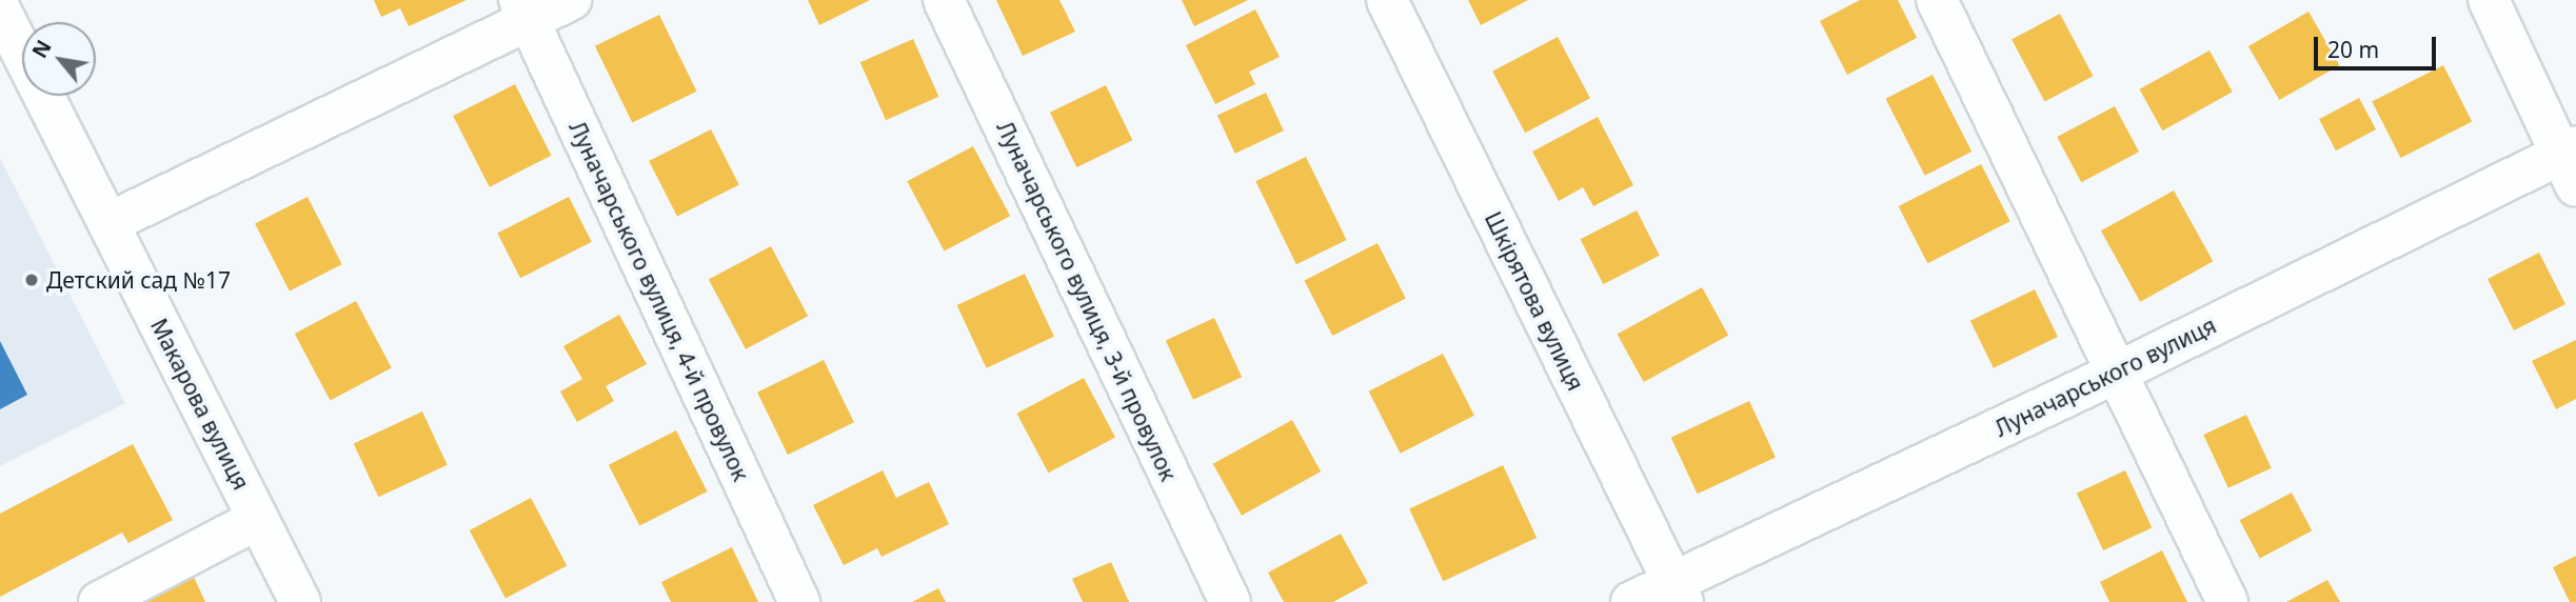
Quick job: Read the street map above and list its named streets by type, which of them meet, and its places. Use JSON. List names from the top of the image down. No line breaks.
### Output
{"streets":{"street":["Луначарського вулиця, 4-й провулок","Луначарського вулиця, 3-й провулок","Шкірятова вулиця","Луначарського вулиця","Макарова вулиця"]},"crossings":[["Шкірятова вулиця","Луначарського вулиця"]],"places":["Детский сад №17"],"scale_bar":"20 m","north":"top left"}
